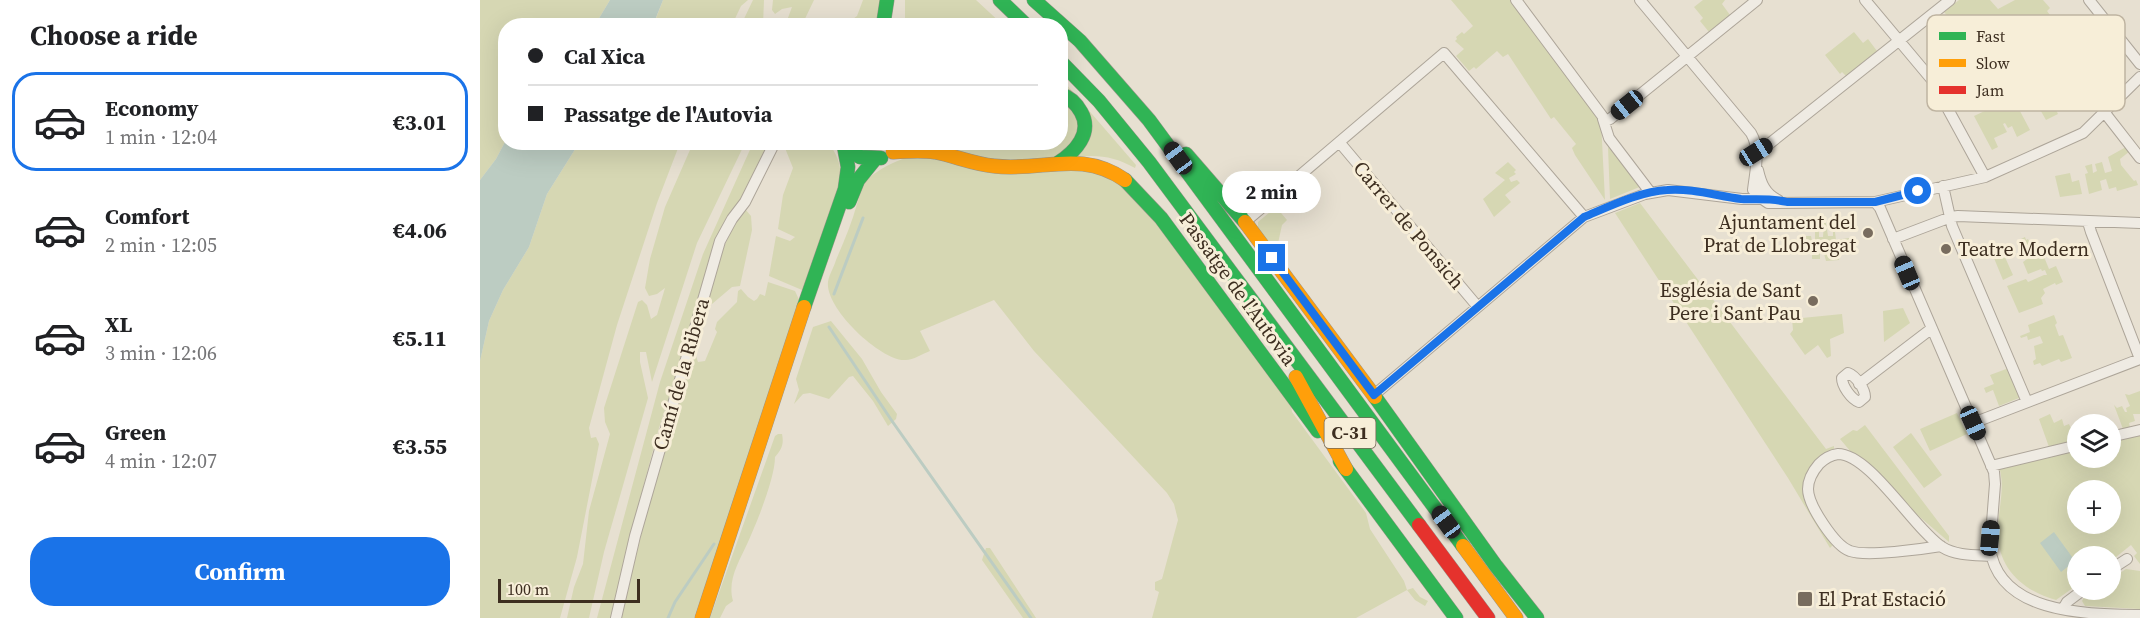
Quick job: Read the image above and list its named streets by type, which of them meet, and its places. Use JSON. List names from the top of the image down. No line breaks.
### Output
{"streets":{"main road":["Passatge de l'Autovia","C-31"],"street":["Carrer de Ponsich","Camí de la Ribera"]},"places":{"other":["Ajuntament del Prat de Llobregat","Teatre Modern","Església de Sant Pere i Sant Pau"],"transit":["El Prat Estació"]},"legend":["Fast","Slow","Jam"],"scale_bar":"100 m","page":{"heading":"Choose a ride","banner":["Cal Xica","Passatge de l'Autovia"],"list":[{"name":"Economy","note":"1 min · 12:04","value":"€3.01"},{"name":"Comfort","note":"2 min · 12:05","value":"€4.06"},{"name":"XL","note":"3 min · 12:06","value":"€5.11"},{"name":"Green","note":"4 min · 12:07","value":"€3.55"}],"bubble":"2 min","map_buttons":["+","−"],"buttons":"Confirm","scale":"100 m"}}
